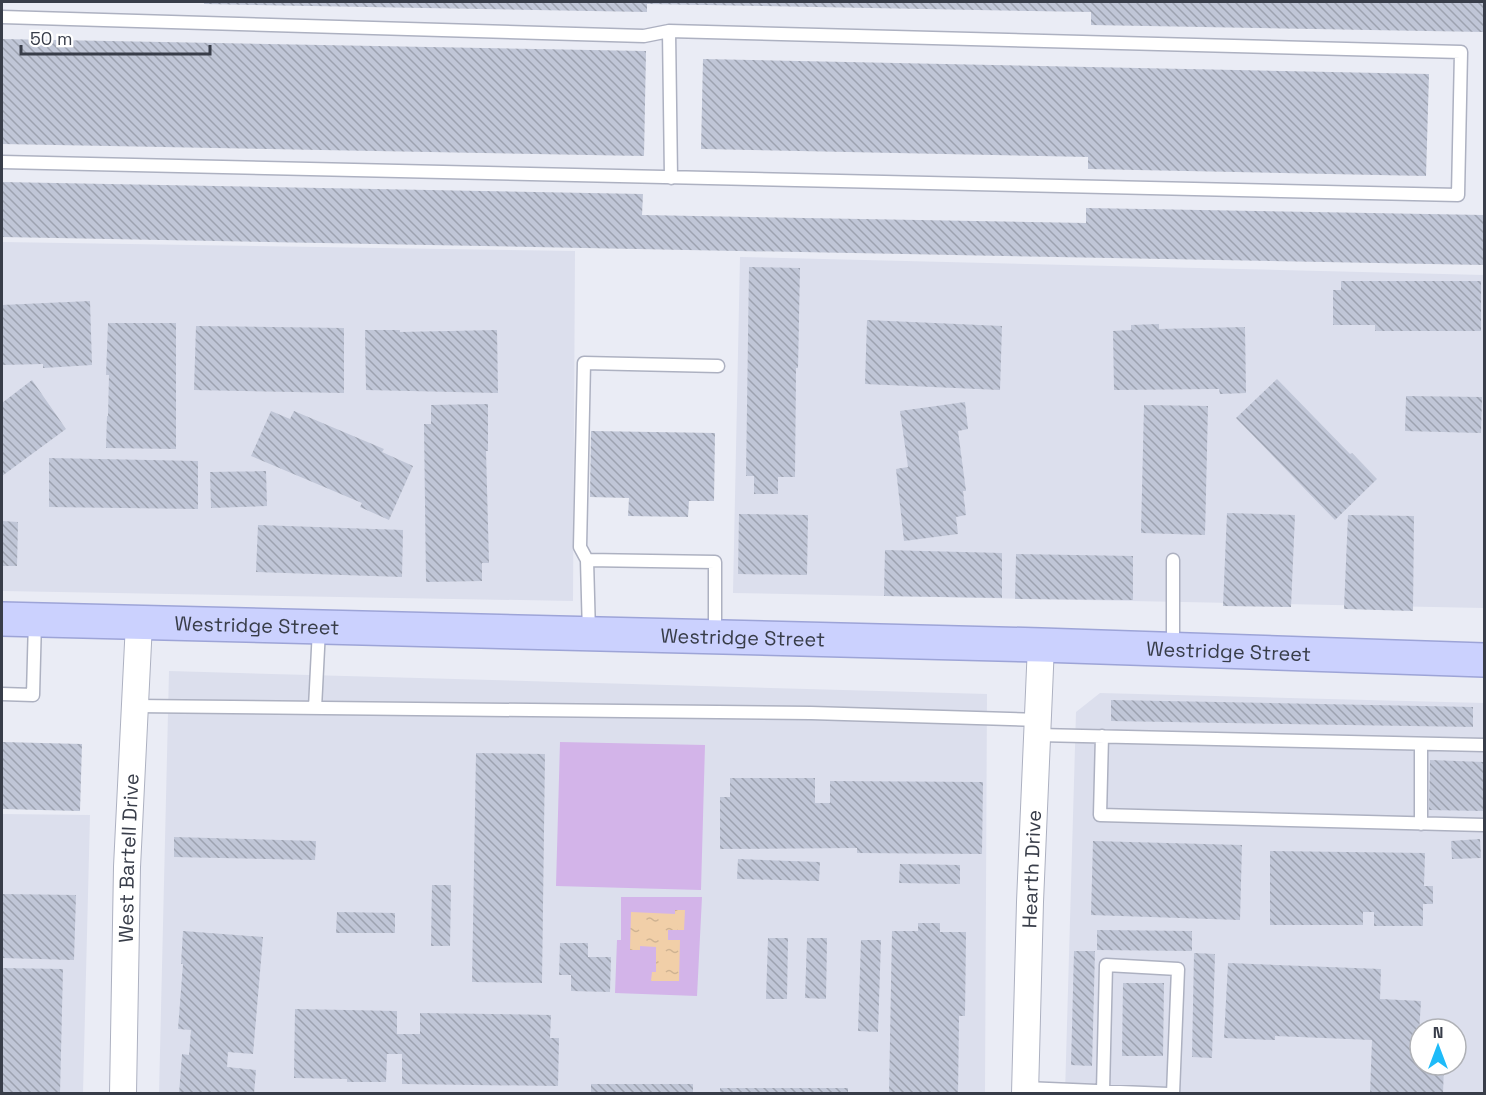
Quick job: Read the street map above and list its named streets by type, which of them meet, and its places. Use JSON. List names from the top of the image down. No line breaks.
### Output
{"streets":{"street":["Westridge Street","West Bartell Drive","Hearth Drive"]},"crossings":[["Westridge Street","West Bartell Drive"],["Westridge Street","Hearth Drive"]],"scale_bar":"50 m","north":"top"}
